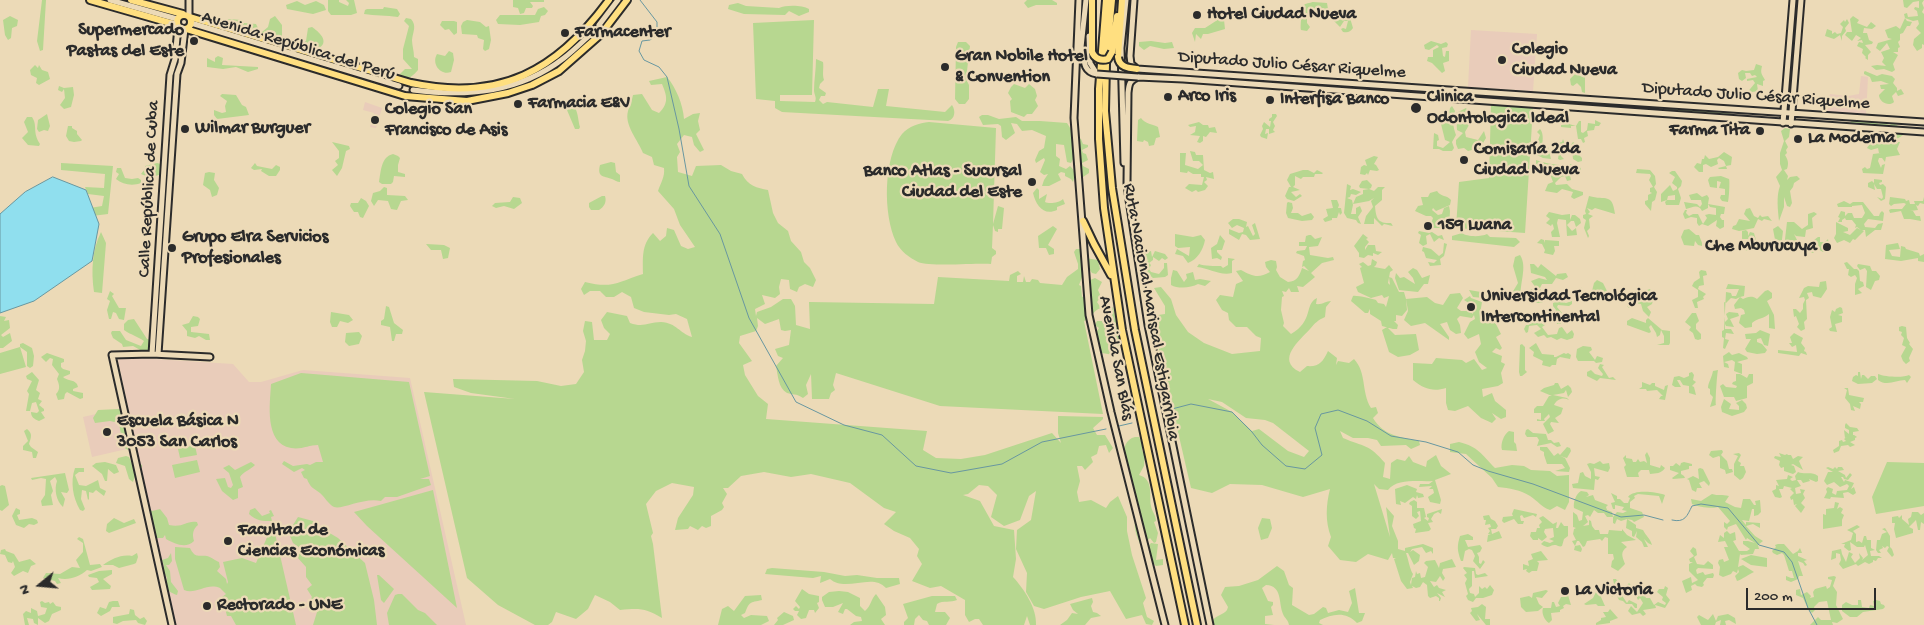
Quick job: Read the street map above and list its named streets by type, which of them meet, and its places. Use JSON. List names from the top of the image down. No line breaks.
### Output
{"streets":{"highway":["Avenida República del Perú","Ruta Nacional Mariscal Estigarribia"],"street":["Diputado Julio César Riquelme","Calle República de Cuba","Avenida San Blás"]},"crossings":[["Avenida República del Perú","Calle República de Cuba"]],"places":["Hotel Ciudad Nueva","Farmacenter","Supermercado Pastas del Este","Colegio Ciudad Nueva","Gran Nobile Hotel & Convention","Arco Iris","Interfisa Banco","Farmacia E&V","Clinica Odontologica Ideal","Colegio San Francisco de Asis","Wilmar Burguer","Farma Tita","La Moderna","Comisaría 2da Ciudad Nueva","Banco Atlas - Sucursal Ciudad del Este","159 Luana","Che Mburucuya","Grupo Elra Servicios Profesionales","Universidad Tecnológica Intercontinental","Escuela Básica N 3053 San Carlos","Facultad de Ciencias Económicas","La Victoria","Rectorado - UNE"],"scale_bar":"200 m","north":"left"}
